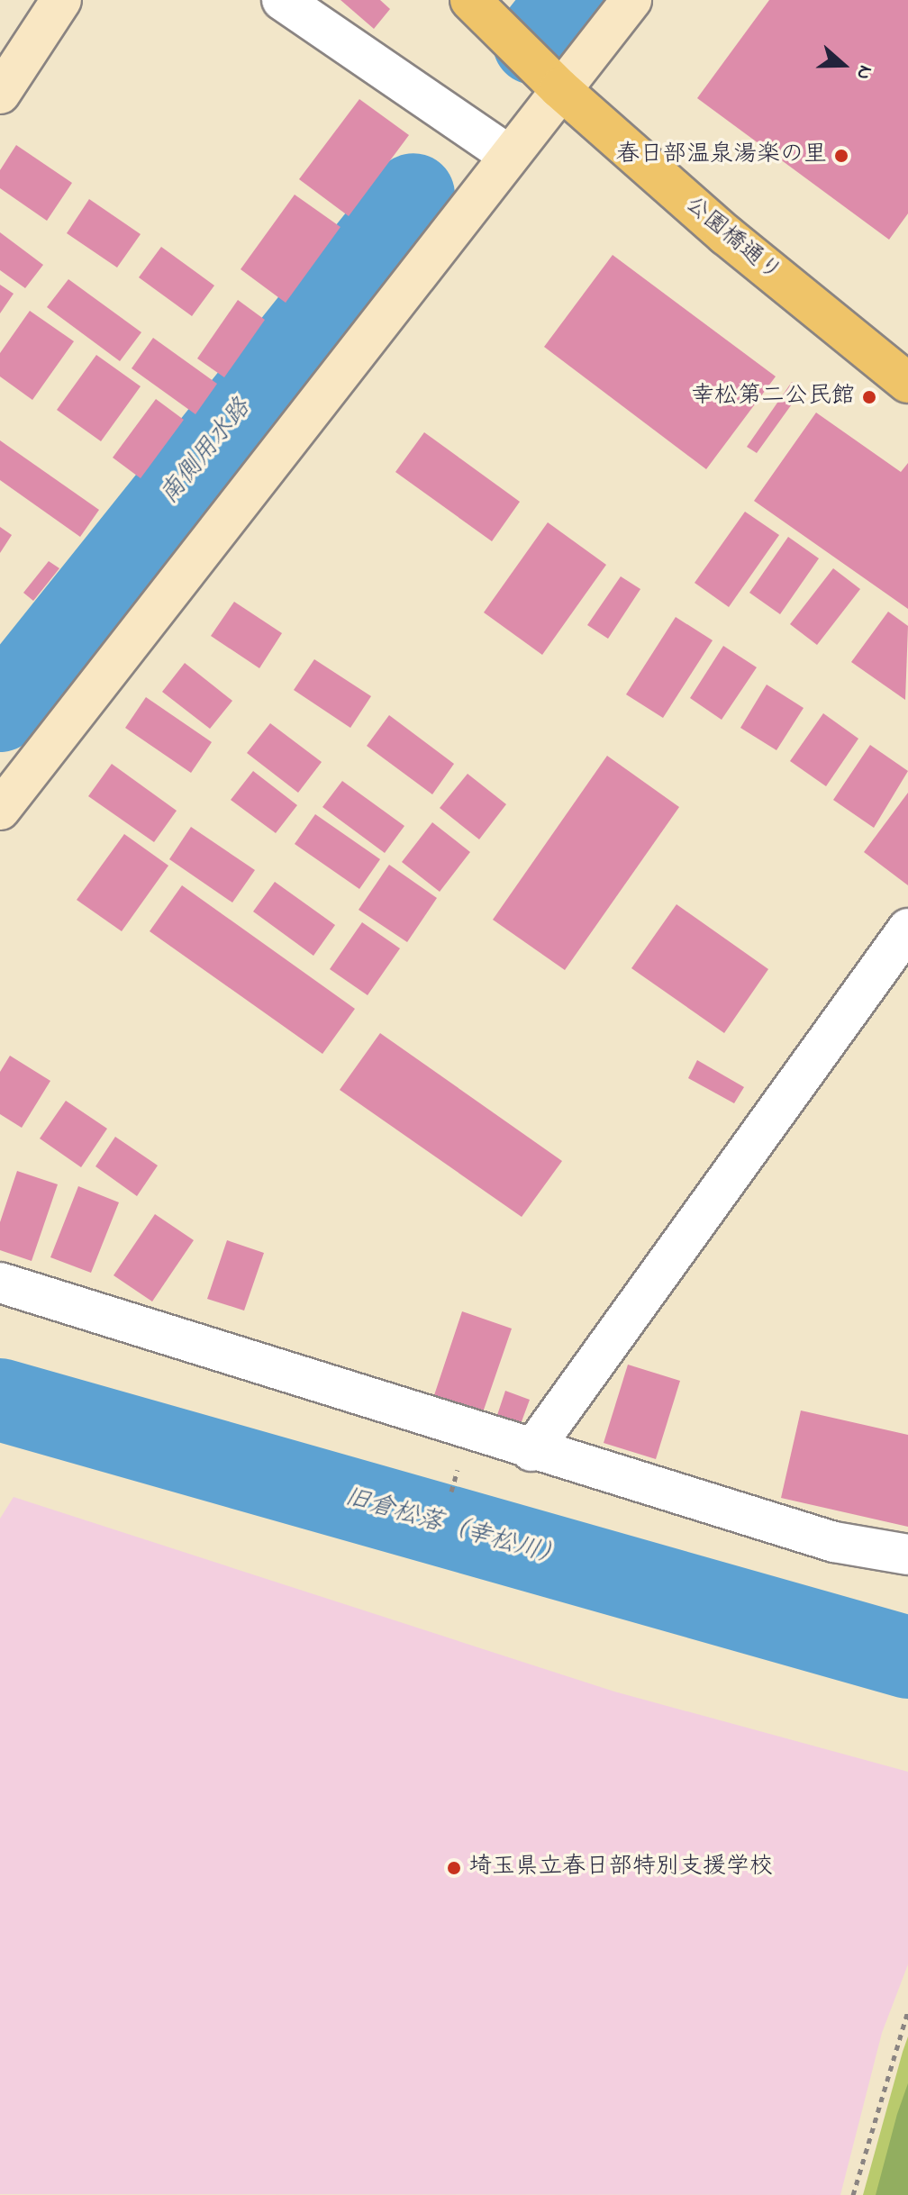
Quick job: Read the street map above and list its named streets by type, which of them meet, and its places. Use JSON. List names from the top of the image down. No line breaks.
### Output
{"streets":{"main road":["公園橋通り"]},"water":["南側用水路","旧倉松落（幸松川）"],"places":["春日部温泉湯楽の里","幸松第二公民館","埼玉県立春日部特別支援学校"],"north":"right"}
